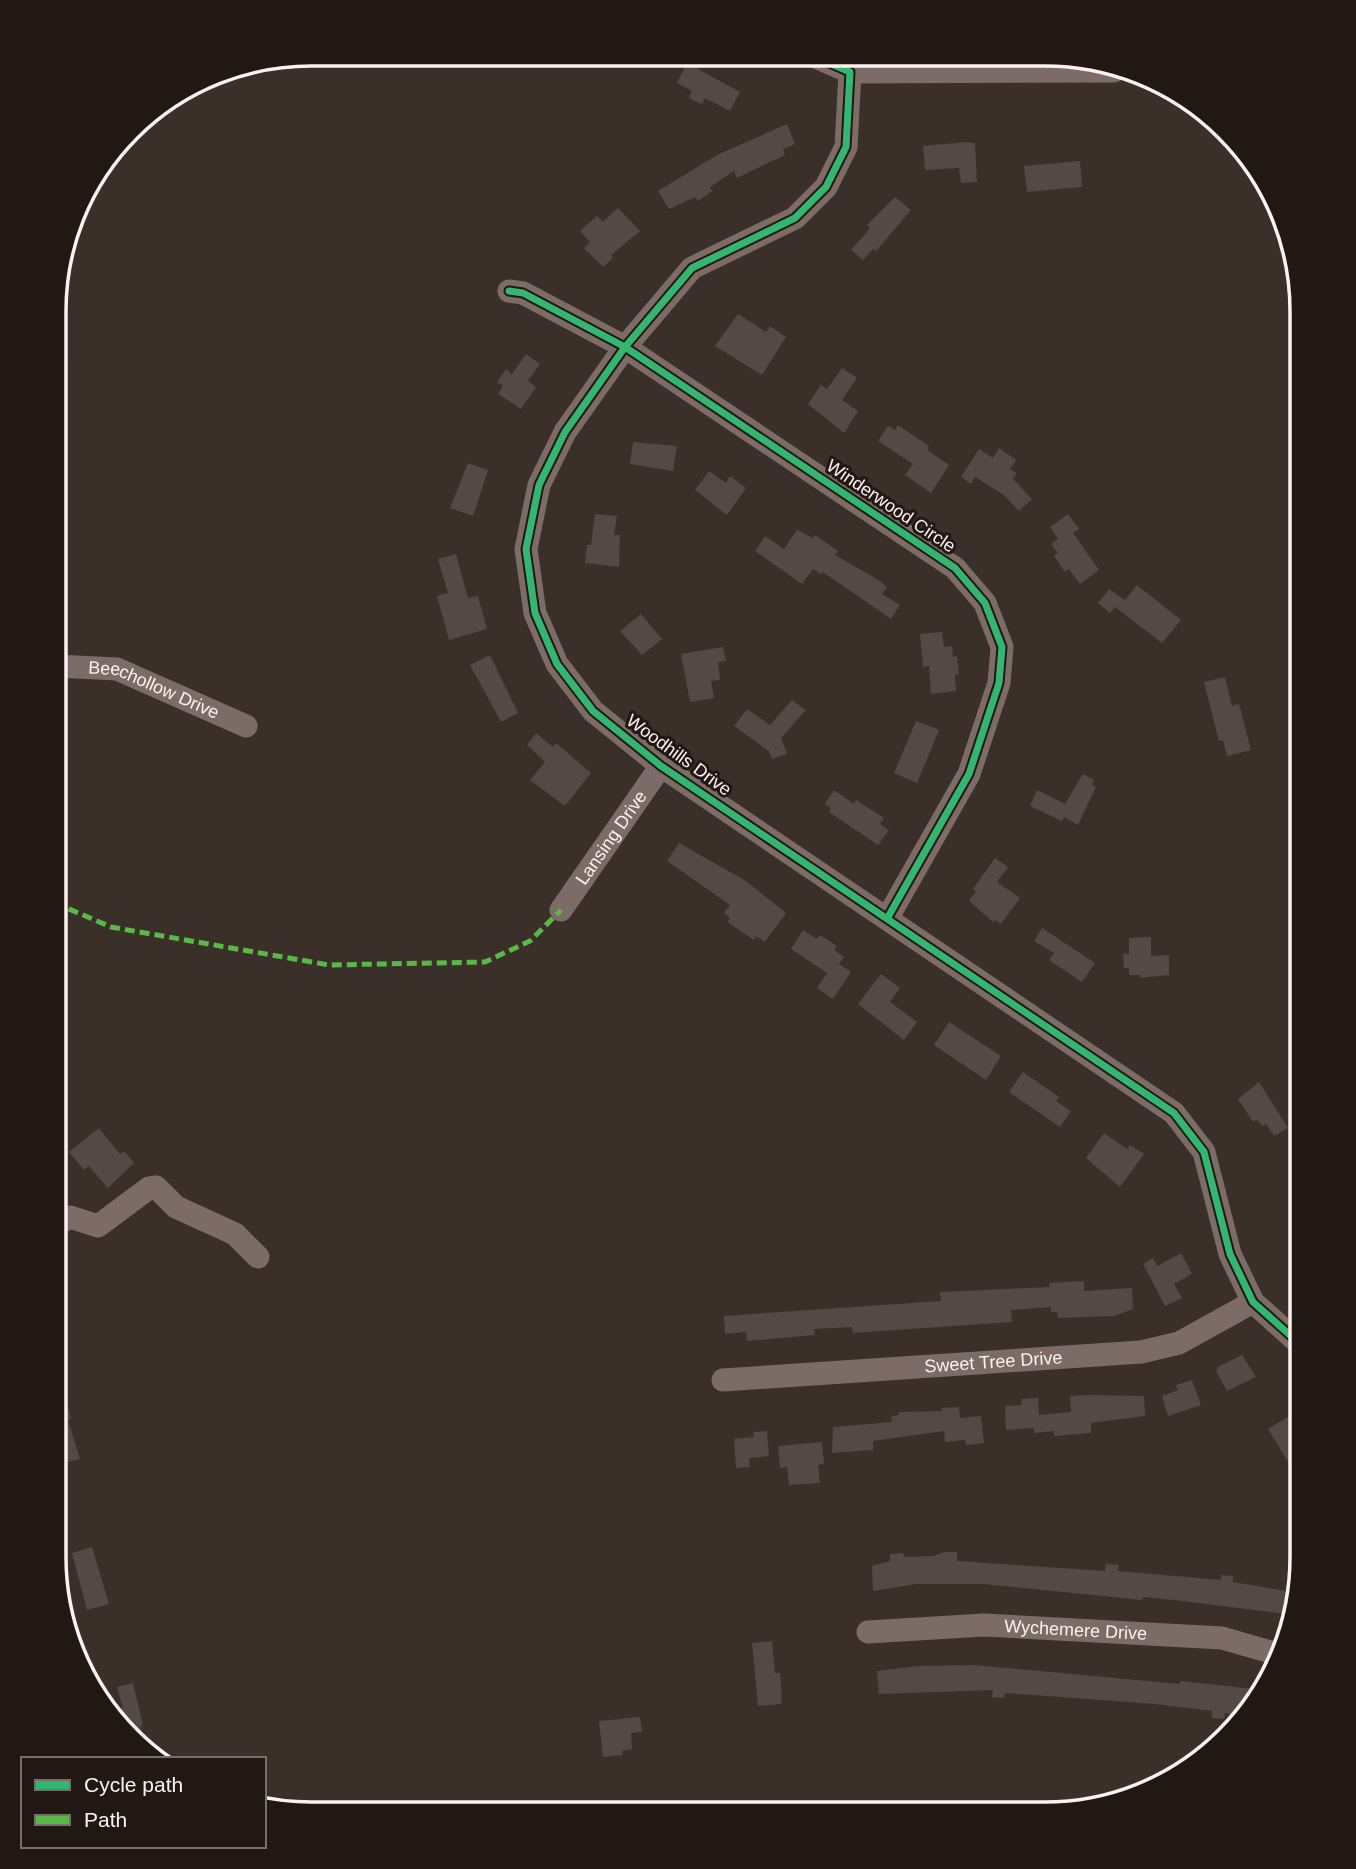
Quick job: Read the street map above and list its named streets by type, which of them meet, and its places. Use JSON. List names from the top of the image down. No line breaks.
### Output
{"streets":{"street":["Winderwood Circle","Beechollow Drive","Woodhills Drive","Lansing Drive","Sweet Tree Drive","Wychemere Drive"]},"crossings":[["Winderwood Circle","Woodhills Drive"],["Woodhills Drive","Lansing Drive"],["Woodhills Drive","Sweet Tree Drive"]],"legend":["Cycle path","Path"]}
